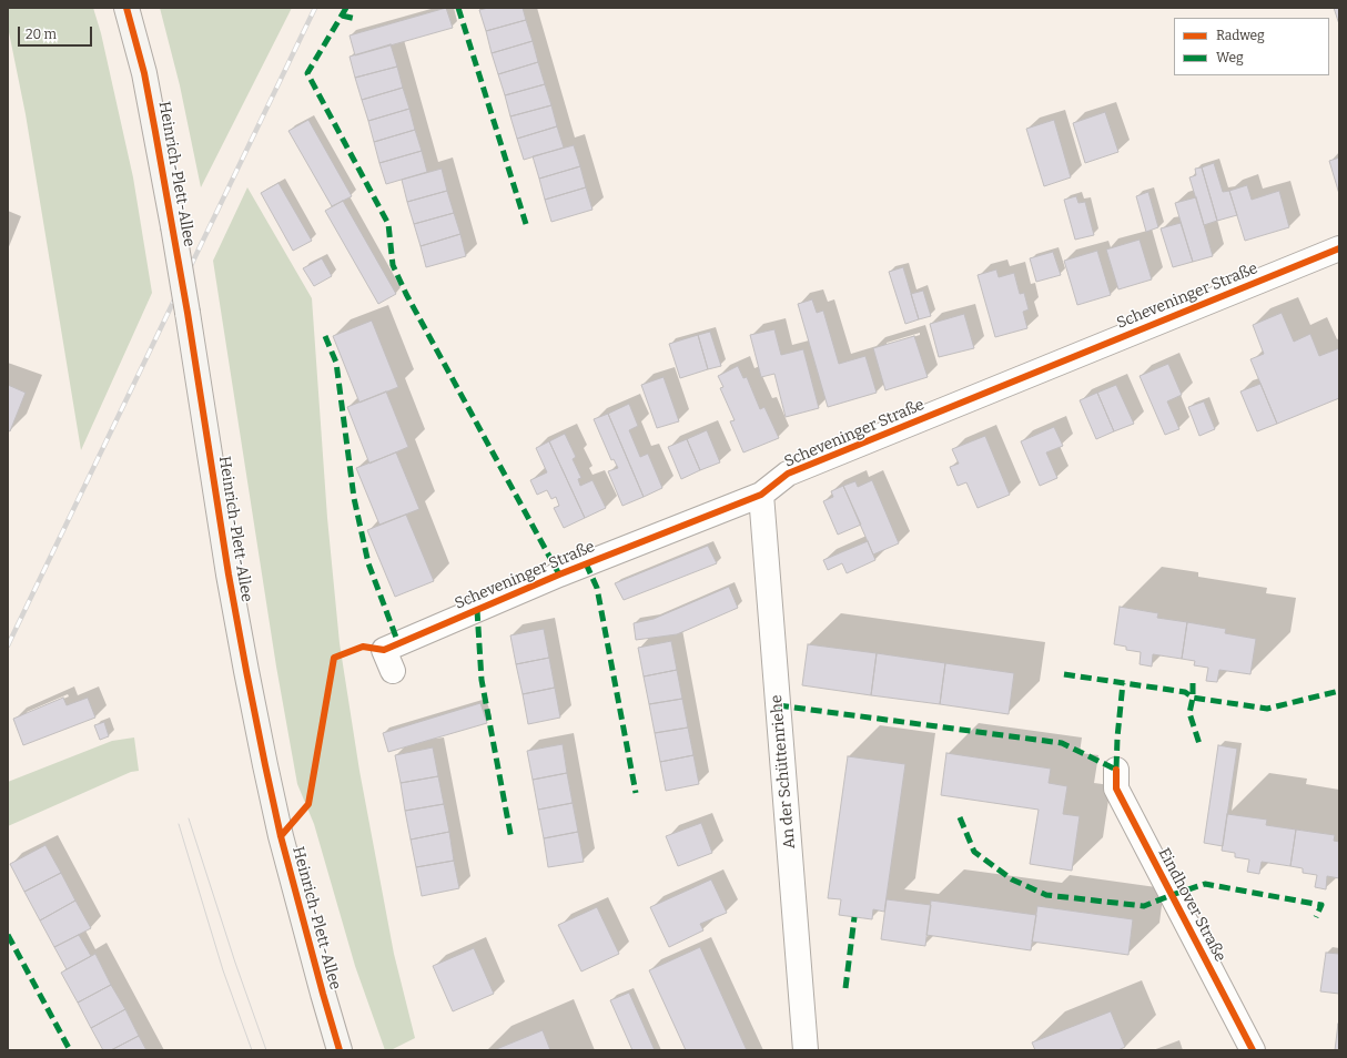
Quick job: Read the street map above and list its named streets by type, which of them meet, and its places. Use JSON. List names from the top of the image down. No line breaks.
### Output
{"streets":{"main road":["Heinrich-Plett-Allee"],"street":["Scheveninger Straße","An der Schüttenriehe","Eindhover Straße"]},"crossings":[["Scheveninger Straße","An der Schüttenriehe"]],"legend":["Radweg","Weg"],"scale_bar":"20 m"}
